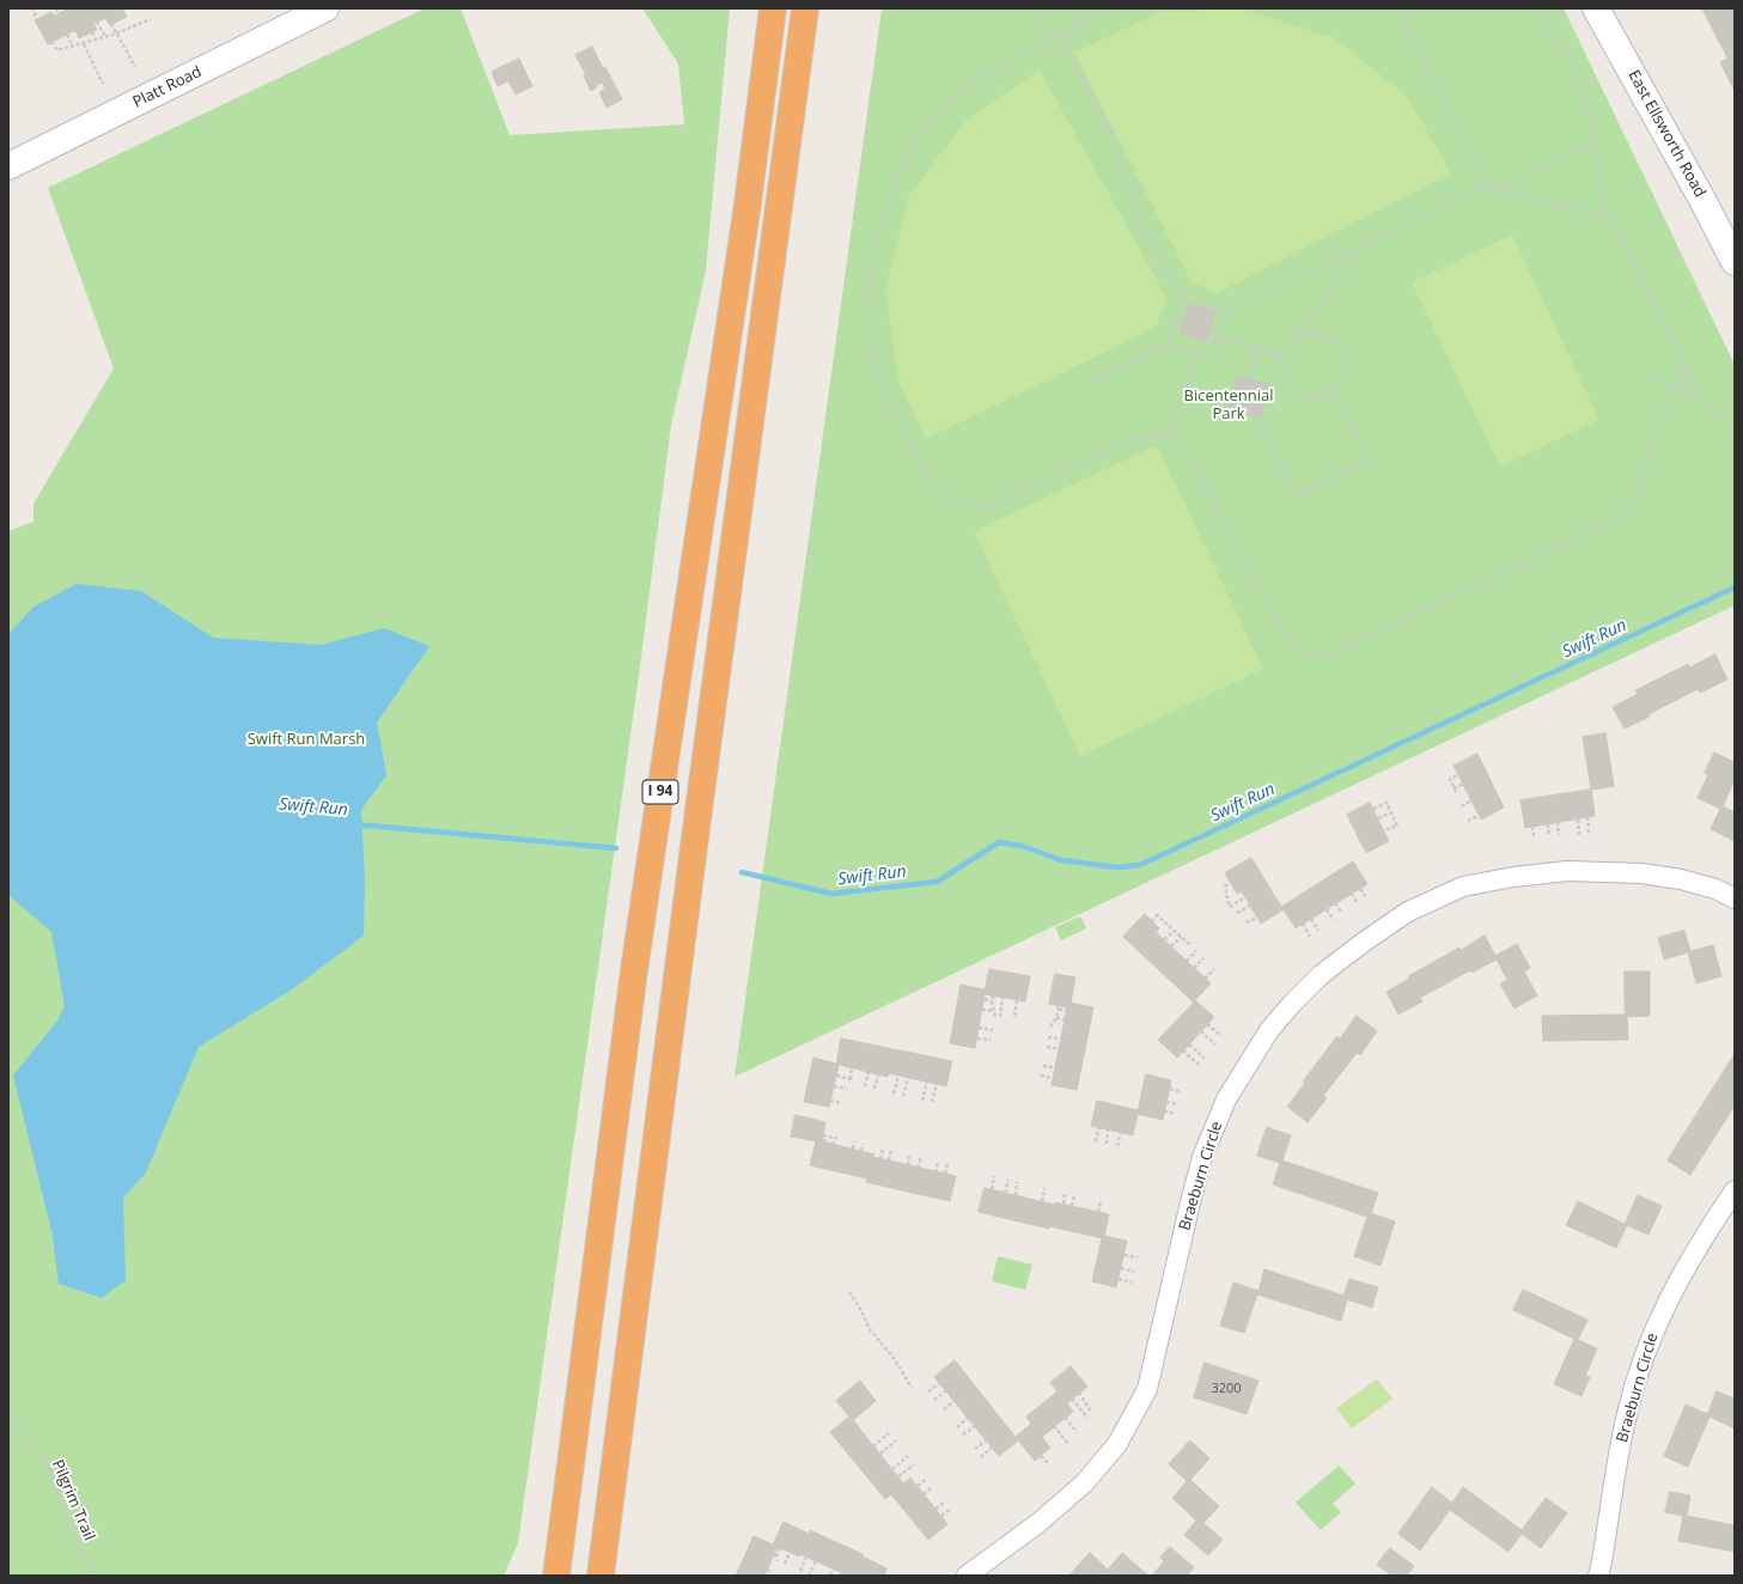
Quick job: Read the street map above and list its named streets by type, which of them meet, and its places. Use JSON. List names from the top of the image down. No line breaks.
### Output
{"streets":{"highway":["I 94"],"main road":["Platt Road","East Ellsworth Road"],"street":["Braeburn Circle"],"path":["Pilgrim Trail"]},"water":["Swift Run"],"parks":["Bicentennial Park","Swift Run Marsh"],"house_numbers":["3200"]}
